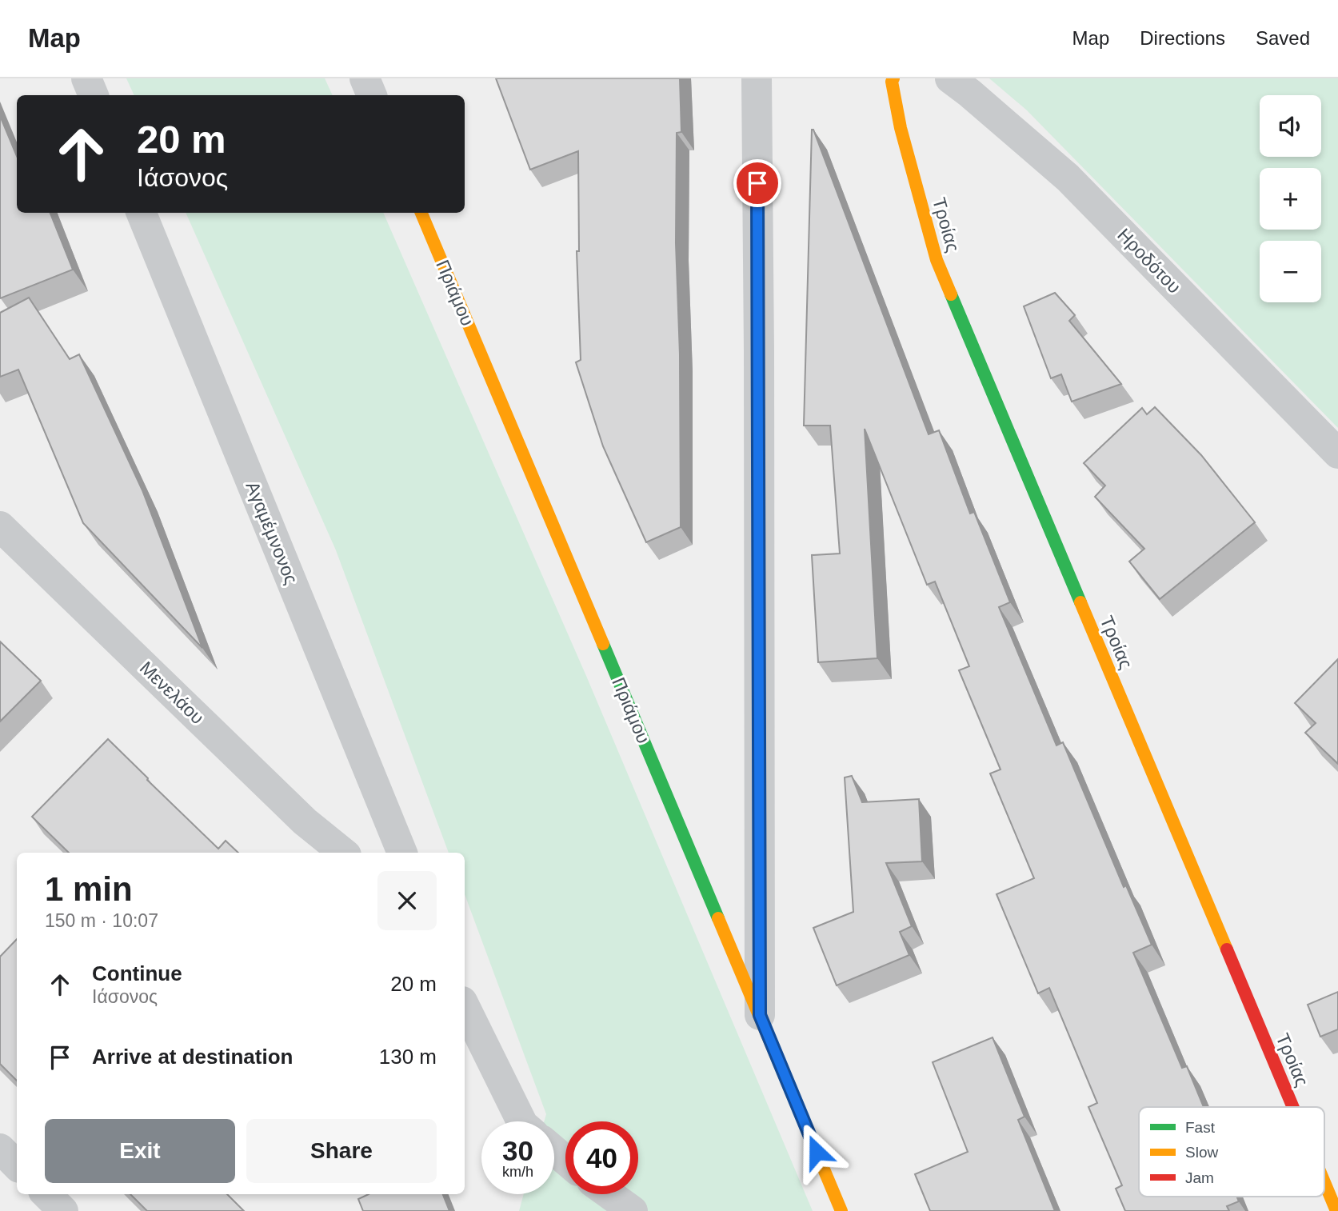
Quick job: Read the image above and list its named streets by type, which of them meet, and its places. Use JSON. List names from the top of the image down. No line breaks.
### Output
{"streets":{"street":["Τροίας","Ηροδότου","Πριάμου","Αγαμέμνονος","Μενελάου"]},"legend":["Fast","Slow","Jam"],"page":{"header":"Map","nav":["Map","Directions","Saved"],"map_buttons":["+","−"],"turn":["20 m","Ιάσονος"],"heading":["1 min","150 m · 10:07"],"list":[{"name":"Continue","note":"Ιάσονος","value":"20 m"},{"name":"Arrive at destination","value":"130 m"}],"buttons":["Exit","Share"],"speed":"30 km/h","limit":"40"}}
